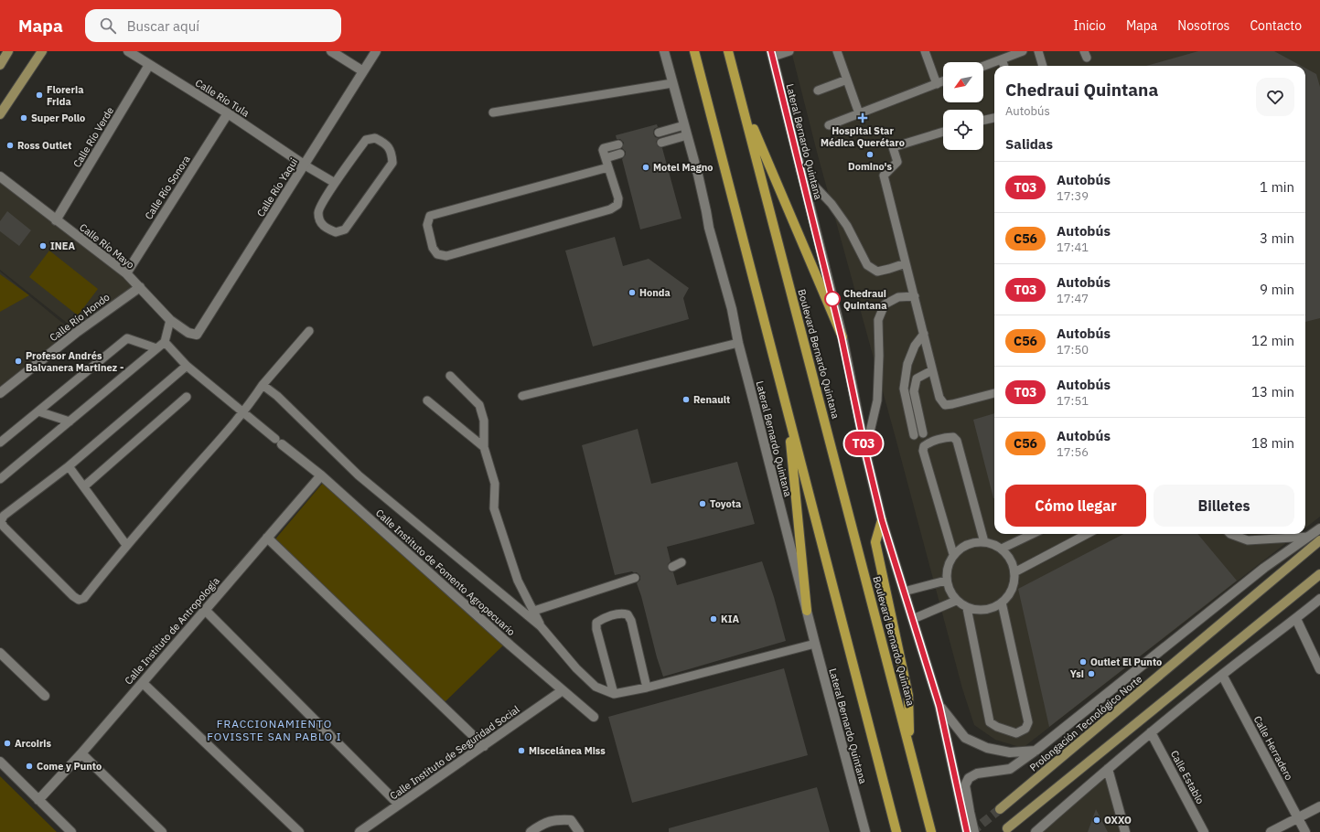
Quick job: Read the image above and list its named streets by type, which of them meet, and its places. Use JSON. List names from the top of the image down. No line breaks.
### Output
{"streets":{"main road":["Boulevard Bernardo Quintana","Prolongación Tecnológico Norte"],"street":["Calle Río Tula","Calle Río Verde","Lateral Bernardo Quintana","Calle Río Sonora","Calle Río Yaqui","Calle Río Mayo","Calle Río Hondo","Calle Instituto de Fomento Agropecuario","Calle Instituto de Antropología","Calle Herradero","Calle Instituto de Seguridad Social","Calle Establo"]},"crossings":[["Calle Río Tula","Calle Río Verde"],["Calle Río Tula","Calle Río Sonora"],["Calle Río Tula","Calle Río Yaqui"],["Calle Río Verde","Calle Río Mayo"],["Calle Río Sonora","Calle Río Mayo"],["Calle Río Yaqui","Calle Río Mayo"],["Calle Río Mayo","Calle Río Hondo"],["Calle Instituto de Fomento Agropecuario","Calle Instituto de Antropología"],["Calle Instituto de Fomento Agropecuario","Calle Instituto de Seguridad Social"]],"districts":["FRACCIONAMIENTO FOVISSTE SAN PABLO I"],"places":{"other":["Floreria Frida","Super Pollo","Ross Outlet","Domino's","Motel Magno","INEA","Honda","Chedraui Quintana","Profesor Andrés Balvanera Martinez -","Renault","Toyota","KIA","Outlet El Punto","Ysi","Arcoiris","Miscelánea Miss","Come y Punto","OXXO"],"health":["Hospital Star Médica Querétaro"]},"lines":["bus line T03"],"north":"bottom left","page":{"header":"Mapa","search":"Buscar aquí","nav":["Inicio","Mapa","Nosotros","Contacto"],"on_map":"T03","heading":[["Chedraui Quintana","Autobús"],"Salidas"],"list":[{"mark":"T03","name":"Autobús","note":"17:39","value":"1 min"},{"mark":"C56","name":"Autobús","note":"17:41","value":"3 min"},{"mark":"T03","name":"Autobús","note":"17:47","value":"9 min"},{"mark":"C56","name":"Autobús","note":"17:50","value":"12 min"},{"mark":"T03","name":"Autobús","note":"17:51","value":"13 min"},{"mark":"C56","name":"Autobús","note":"17:56","value":"18 min"}],"buttons":["Cómo llegar","Billetes"]}}
